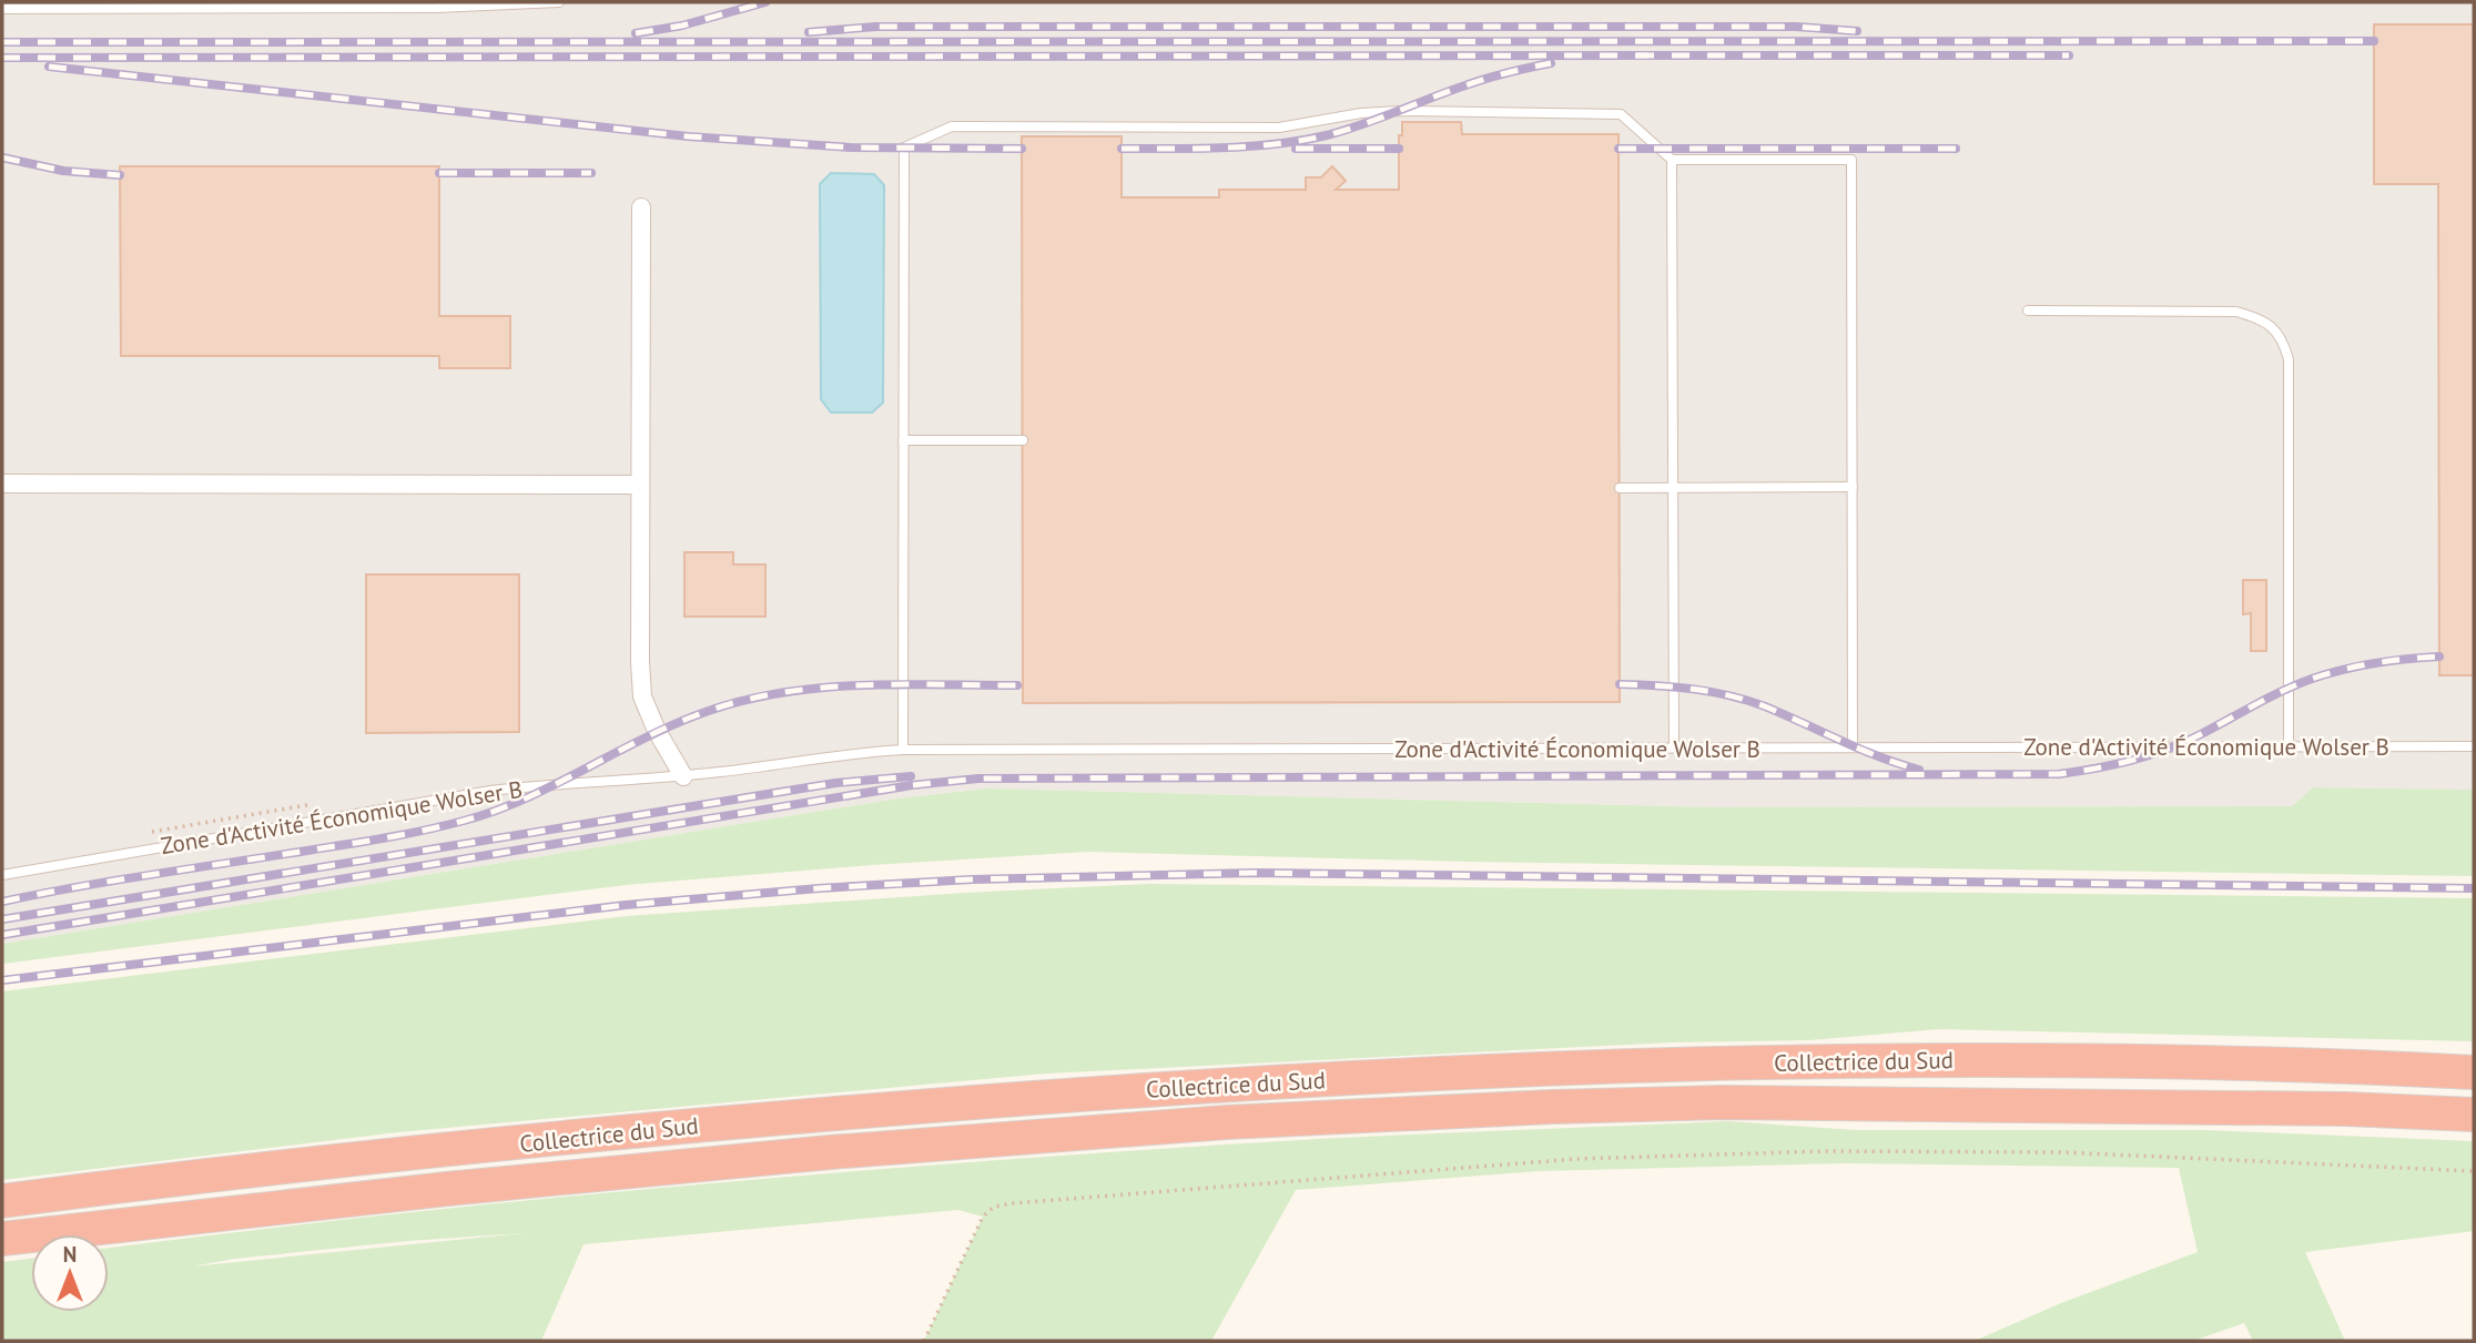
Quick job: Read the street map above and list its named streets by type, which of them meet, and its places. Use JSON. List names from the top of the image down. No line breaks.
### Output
{"streets":{"highway":["Collectrice du Sud"],"lane":["Zone d'Activité Économique Wolser B"]},"north":"top"}
